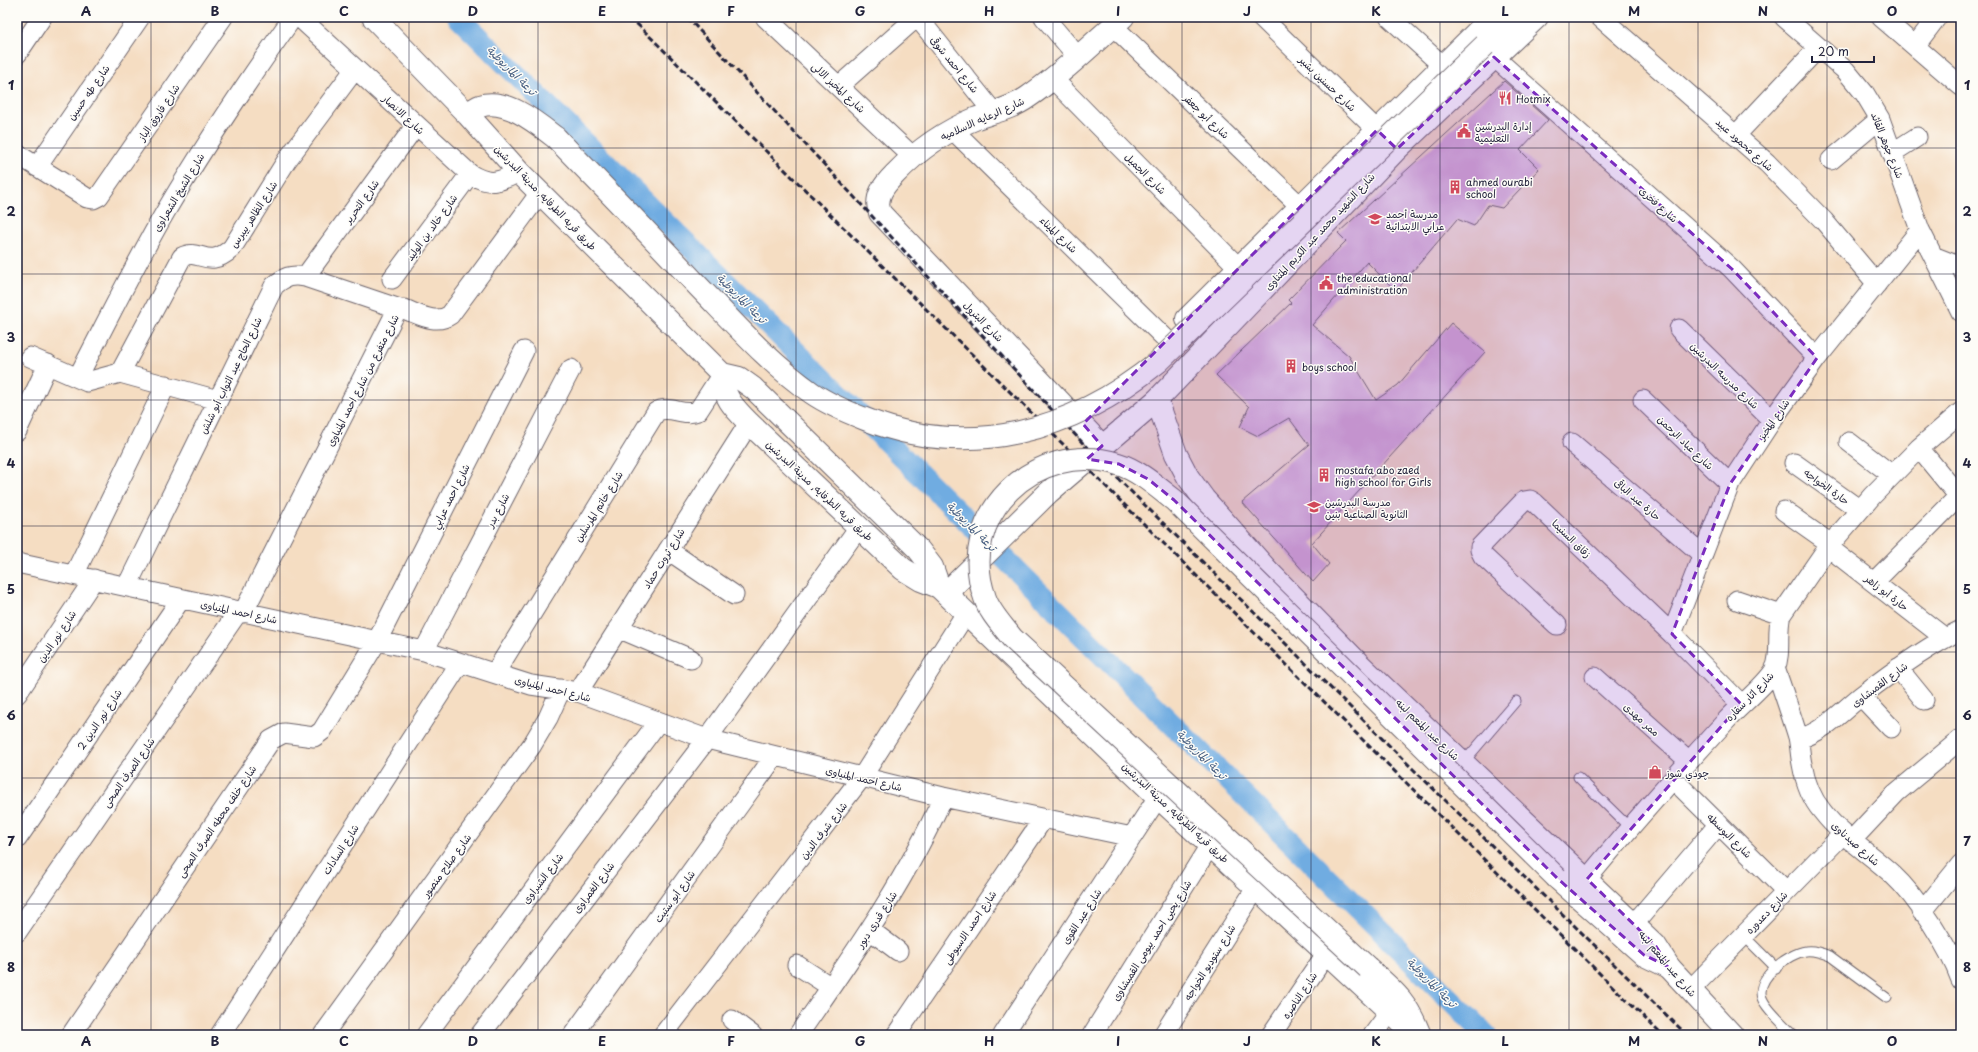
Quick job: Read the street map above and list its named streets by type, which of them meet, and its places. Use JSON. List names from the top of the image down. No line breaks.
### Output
{"streets":{"main road":["شارع الرعايه الاسلاميه","طريق قريه الطرفايه, مدينة البدرشين","شارع الشهيد محمد عبد الكريم المتناوى","شارع البترول","شارع عبد المنعم لبنه"],"street":["شارع احمد شوقى","شارع حسنين بشير","شارع المخبز الالى","شارع طه حسين","شارع فاروق الباز","شارع الانصار","شارع أبو جعفر","شارع محمود عبيد","شارع جوهر القائد","شارع الجميل","شارع الشيخ الشعراوى","شارع التحرير","شارع فخرى","شارع الظاهر بيبرس","شارع خالد بن الوليد","شارع الميناء","شارع الحاج عبد التواب أبو شلش","شارع مدرسه البدرشين","شارع متفرع من شارع احمد المنياوى","شارع المخبز","شارع عباد الرحمن","حارة الخواجه","شارع احمد عرابي","حارة عبد الباقى","شارع خاتم المرسلين","شارع بدر","زقاق السنيما","شارع ثروت حماد","حارة أبو زاهر","شارع احمد المنياوى","شارع نور الدين","شارع القمبشاوى","شارع اثار سقاره","شارع نور الدين 2","ممر مهدى","شارع الصرف الصحى","شارع خلف محطه الصرف الصحى","شارع شرف الدين","شارع البوسطه","شارع صيدناوى","شارع السادات","شارع صلاح منصور","شارع الشبراوى","شارع الغمراوى","شارع أبو ستيت","شارع دعدوره","شارع عبد القوى","شارع قدرى دبور","شارع احمد الاسيوطى","شارع يحيى احمد بيومى القمبشاوى","شارع ستوديو الخواجه","شارع الناصره"]},"crossings":[["شارع احمد شوقى","شارع الرعايه الاسلاميه"],["شارع حسنين بشير","شارع الشهيد محمد عبد الكريم المتناوى"],["شارع المخبز الالى","شارع الرعايه الاسلاميه"],["شارع طه حسين","شارع فاروق الباز"],["شارع الانصار","طريق قريه الطرفايه, مدينة البدرشين"],["شارع الانصار","شارع التحرير"],["شارع الانصار","شارع الظاهر بيبرس"],["شارع الانصار","شارع خالد بن الوليد"],["شارع أبو جعفر","شارع الرعايه الاسلاميه"],["شارع الرعايه الاسلاميه","شارع الجميل"],["شارع الرعايه الاسلاميه","شارع الميناء"],["شارع الرعايه الاسلاميه","شارع البترول"],["شارع محمود عبيد","شارع المخبز"],["شارع جوهر القائد","شارع المخبز"],["طريق قريه الطرفايه, مدينة البدرشين","شارع الشهيد محمد عبد الكريم المتناوى"],["طريق قريه الطرفايه, مدينة البدرشين","شارع متفرع من شارع احمد المنياوى"],["طريق قريه الطرفايه, مدينة البدرشين","شارع خاتم المرسلين"],["طريق قريه الطرفايه, مدينة البدرشين","شارع ثروت حماد"],["طريق قريه الطرفايه, مدينة البدرشين","شارع شرف الدين"],["طريق قريه الطرفايه, مدينة البدرشين","شارع الغمراوى"],["طريق قريه الطرفايه, مدينة البدرشين","شارع عبد القوى"],["طريق قريه الطرفايه, مدينة البدرشين","شارع يحيى احمد بيومى القمبشاوى"],["طريق قريه الطرفايه, مدينة البدرشين","شارع ستوديو الخواجه"],["طريق قريه الطرفايه, مدينة البدرشين","شارع الناصره"],["شارع التحرير","شارع الحاج عبد التواب أبو شلش"],["شارع فخرى","شارع الشهيد محمد عبد الكريم المتناوى"],["شارع فخرى","شارع المخبز"],["شارع الشهيد محمد عبد الكريم المتناوى","شارع البترول"],["شارع الشهيد محمد عبد الكريم المتناوى","شارع عبد المنعم لبنه"],["شارع الحاج عبد التواب أبو شلش","شارع متفرع من شارع احمد المنياوى"],["شارع الحاج عبد التواب أبو شلش","شارع احمد المنياوى"],["شارع مدرسه البدرشين","شارع المخبز"],["شارع متفرع من شارع احمد المنياوى","شارع احمد المنياوى"],["شارع متفرع من شارع احمد المنياوى","شارع الصرف الصحى"],["شارع المخبز","شارع عباد الرحمن"],["شارع المخبز","حارة عبد الباقى"],["شارع المخبز","زقاق السنيما"],["حارة الخواجه","شارع اثار سقاره"],["شارع احمد عرابي","شارع احمد المنياوى"],["شارع احمد عرابي","شارع خلف محطه الصرف الصحى"],["شارع خاتم المرسلين","شارع احمد المنياوى"],["شارع بدر","شارع احمد المنياوى"],["زقاق السنيما","شارع اثار سقاره"],["شارع ثروت حماد","شارع احمد المنياوى"],["شارع ثروت حماد","شارع صلاح منصور"],["حارة أبو زاهر","شارع القمبشاوى"],["حارة أبو زاهر","شارع اثار سقاره"],["شارع احمد المنياوى","شارع نور الدين"],["شارع احمد المنياوى","شارع نور الدين 2"],["شارع احمد المنياوى","شارع الصرف الصحى"],["شارع احمد المنياوى","شارع خلف محطه الصرف الصحى"],["شارع احمد المنياوى","شارع شرف الدين"],["شارع احمد المنياوى","شارع السادات"],["شارع احمد المنياوى","شارع صلاح منصور"],["شارع احمد المنياوى","شارع الشبراوى"],["شارع احمد المنياوى","شارع الغمراوى"],["شارع احمد المنياوى","شارع أبو ستيت"],["شارع احمد المنياوى","شارع عبد القوى"],["شارع احمد المنياوى","شارع قدرى دبور"],["شارع احمد المنياوى","شارع احمد الاسيوطى"],["شارع القمبشاوى","شارع صيدناوى"],["شارع اثار سقاره","ممر مهدى"],["شارع اثار سقاره","شارع عبد المنعم لبنه"],["شارع اثار سقاره","شارع البوسطه"],["شارع اثار سقاره","شارع صيدناوى"],["شارع عبد المنعم لبنه","شارع دعدوره"],["شارع البوسطه","شارع دعدوره"],["شارع صيدناوى","شارع دعدوره"]],"water":["ترعة الماريوطية"],"places":{"restaurant":["Hotmix"],"public building":["إدارة البدرشين التعليمية","the educational administration"],"building":["ahmed ourabi school","boys school","mostafa abo zaed high school for Girls"],"school or university":["مدرسة أحمد عرابي الابتدائية","مدرسة البدرشين الثانوية الصناعية بنين"],"shop":["چودي شوز"]},"scale_bar":"20 m","grid":{"columns":["A","B","C","D","E","F","G","H","I","J","K","L","M","N","O"],"rows":["1","2","3","4","5","6","7","8"]}}
